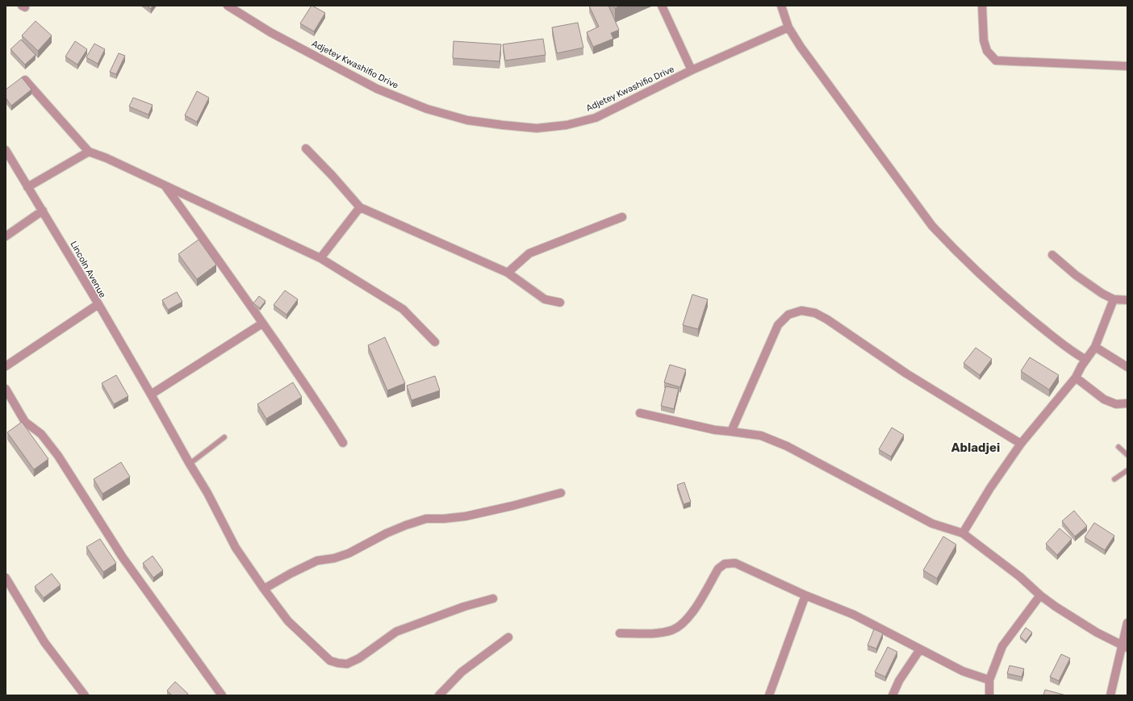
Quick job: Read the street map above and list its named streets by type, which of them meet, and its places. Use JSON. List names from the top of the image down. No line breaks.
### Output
{"streets":{"street":["Adjetey Kwashifio Drive","Lincoln Avenue"]},"districts":["Abladjei"]}
